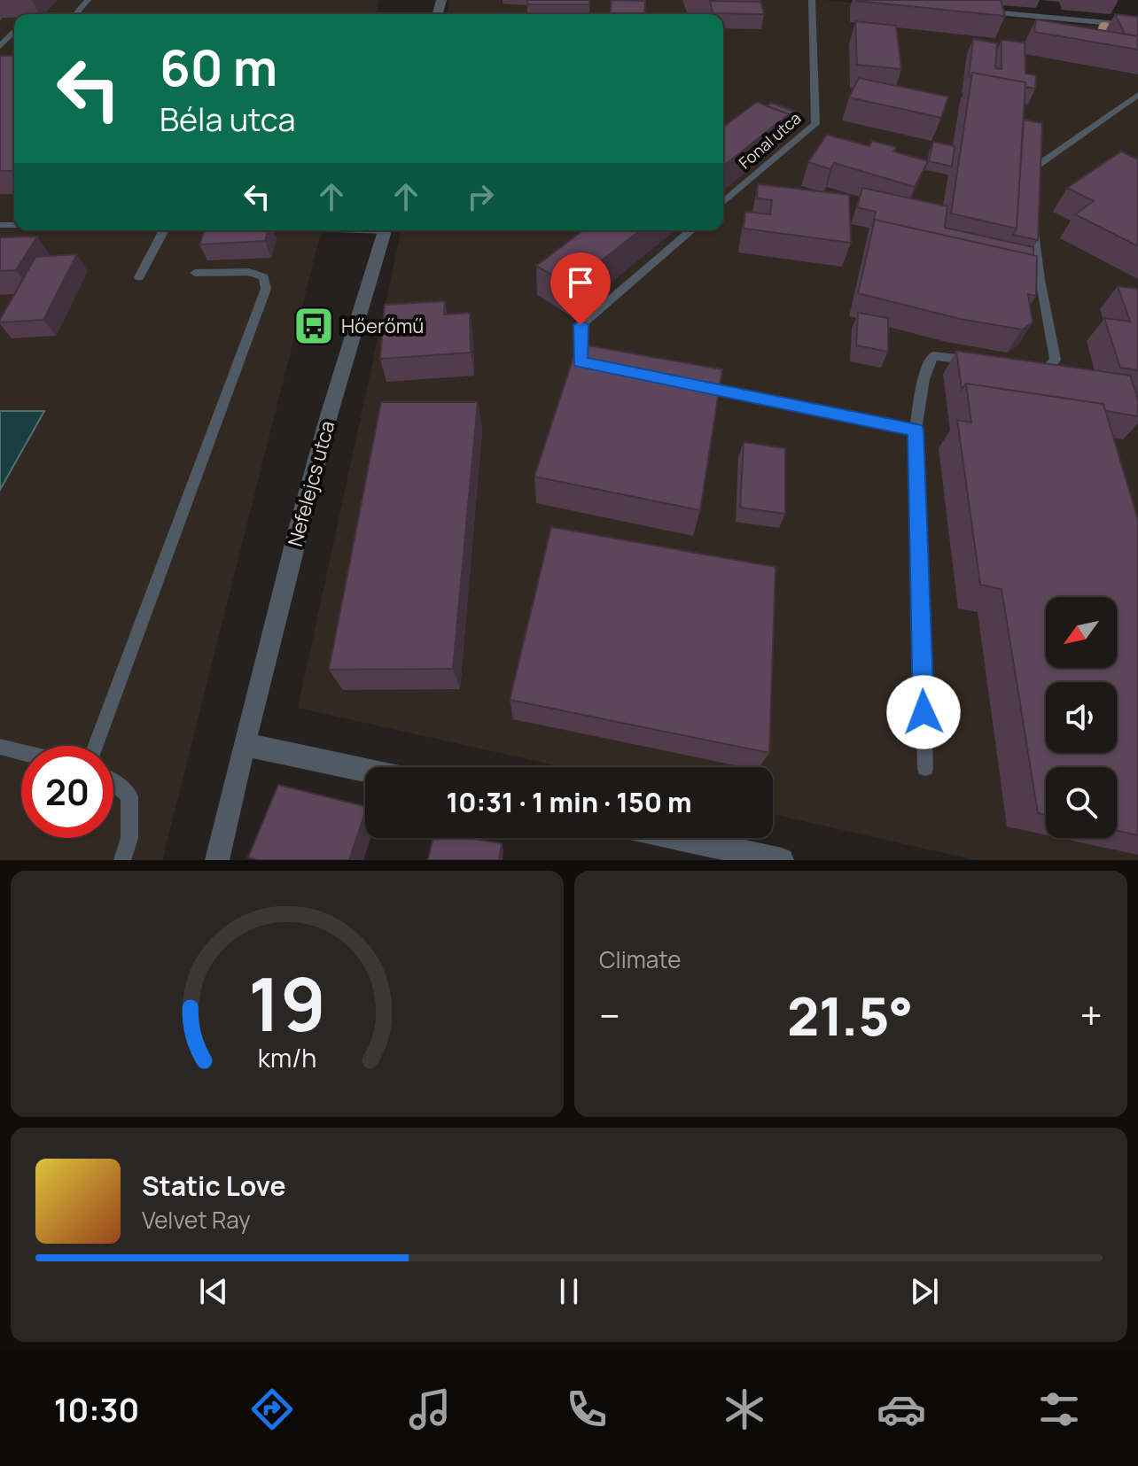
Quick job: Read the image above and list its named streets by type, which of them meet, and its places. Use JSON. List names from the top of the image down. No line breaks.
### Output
{"streets":{"street":["Nefelejcs utca"],"lane":["Fonal utca"]},"places":{"bus stop":["Hőerőmű"]},"north":"bottom left","page":{"turn":["60 m","Béla utca"],"limit":"20","trip":"10:31 · 1 min · 150 m","tile":"Climate","heat":["−","21.5°","+"],"song":["Static Love","Velvet Ray"],"tabs":"10:30","gauge":["19","km/h"]}}
